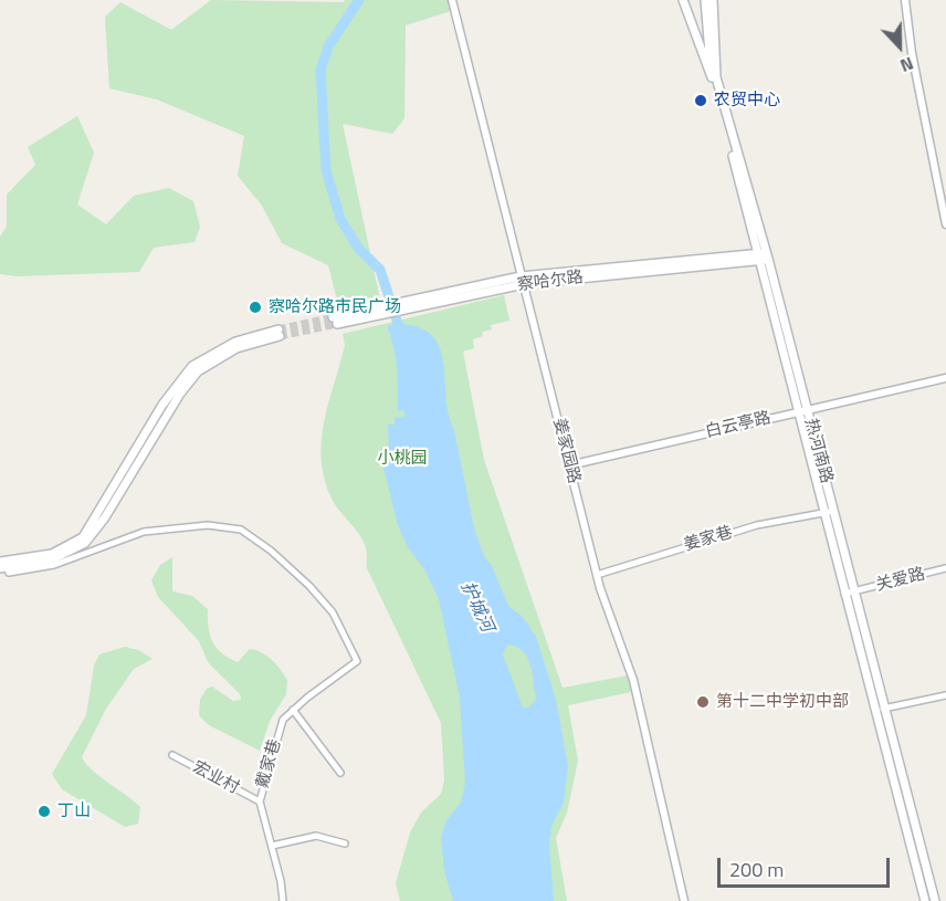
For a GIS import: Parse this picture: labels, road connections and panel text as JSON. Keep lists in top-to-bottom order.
{
  "streets": {
    "main road": ["察哈尔路", "热河南路"],
    "street": [
      "白云亭路",
      "姜家园路",
      "姜家巷",
      "关爱路",
      "戴家巷",
      "宏业村"
    ]
  },
  "crossings": [
    ["察哈尔路", "姜家园路"],
    ["察哈尔路", "热河南路"],
    ["白云亭路", "姜家园路"],
    ["白云亭路", "热河南路"],
    ["姜家园路", "姜家巷"],
    ["热河南路", "姜家巷"],
    ["热河南路", "关爱路"],
    ["戴家巷", "宏业村"]
  ],
  "water": ["护城河"],
  "parks": ["小桃园"],
  "places": [
    "农贸中心",
    "察哈尔路市民广场",
    "第十二中学初中部",
    "丁山"
  ],
  "scale_bar": "200 m",
  "north": "bottom"
}
